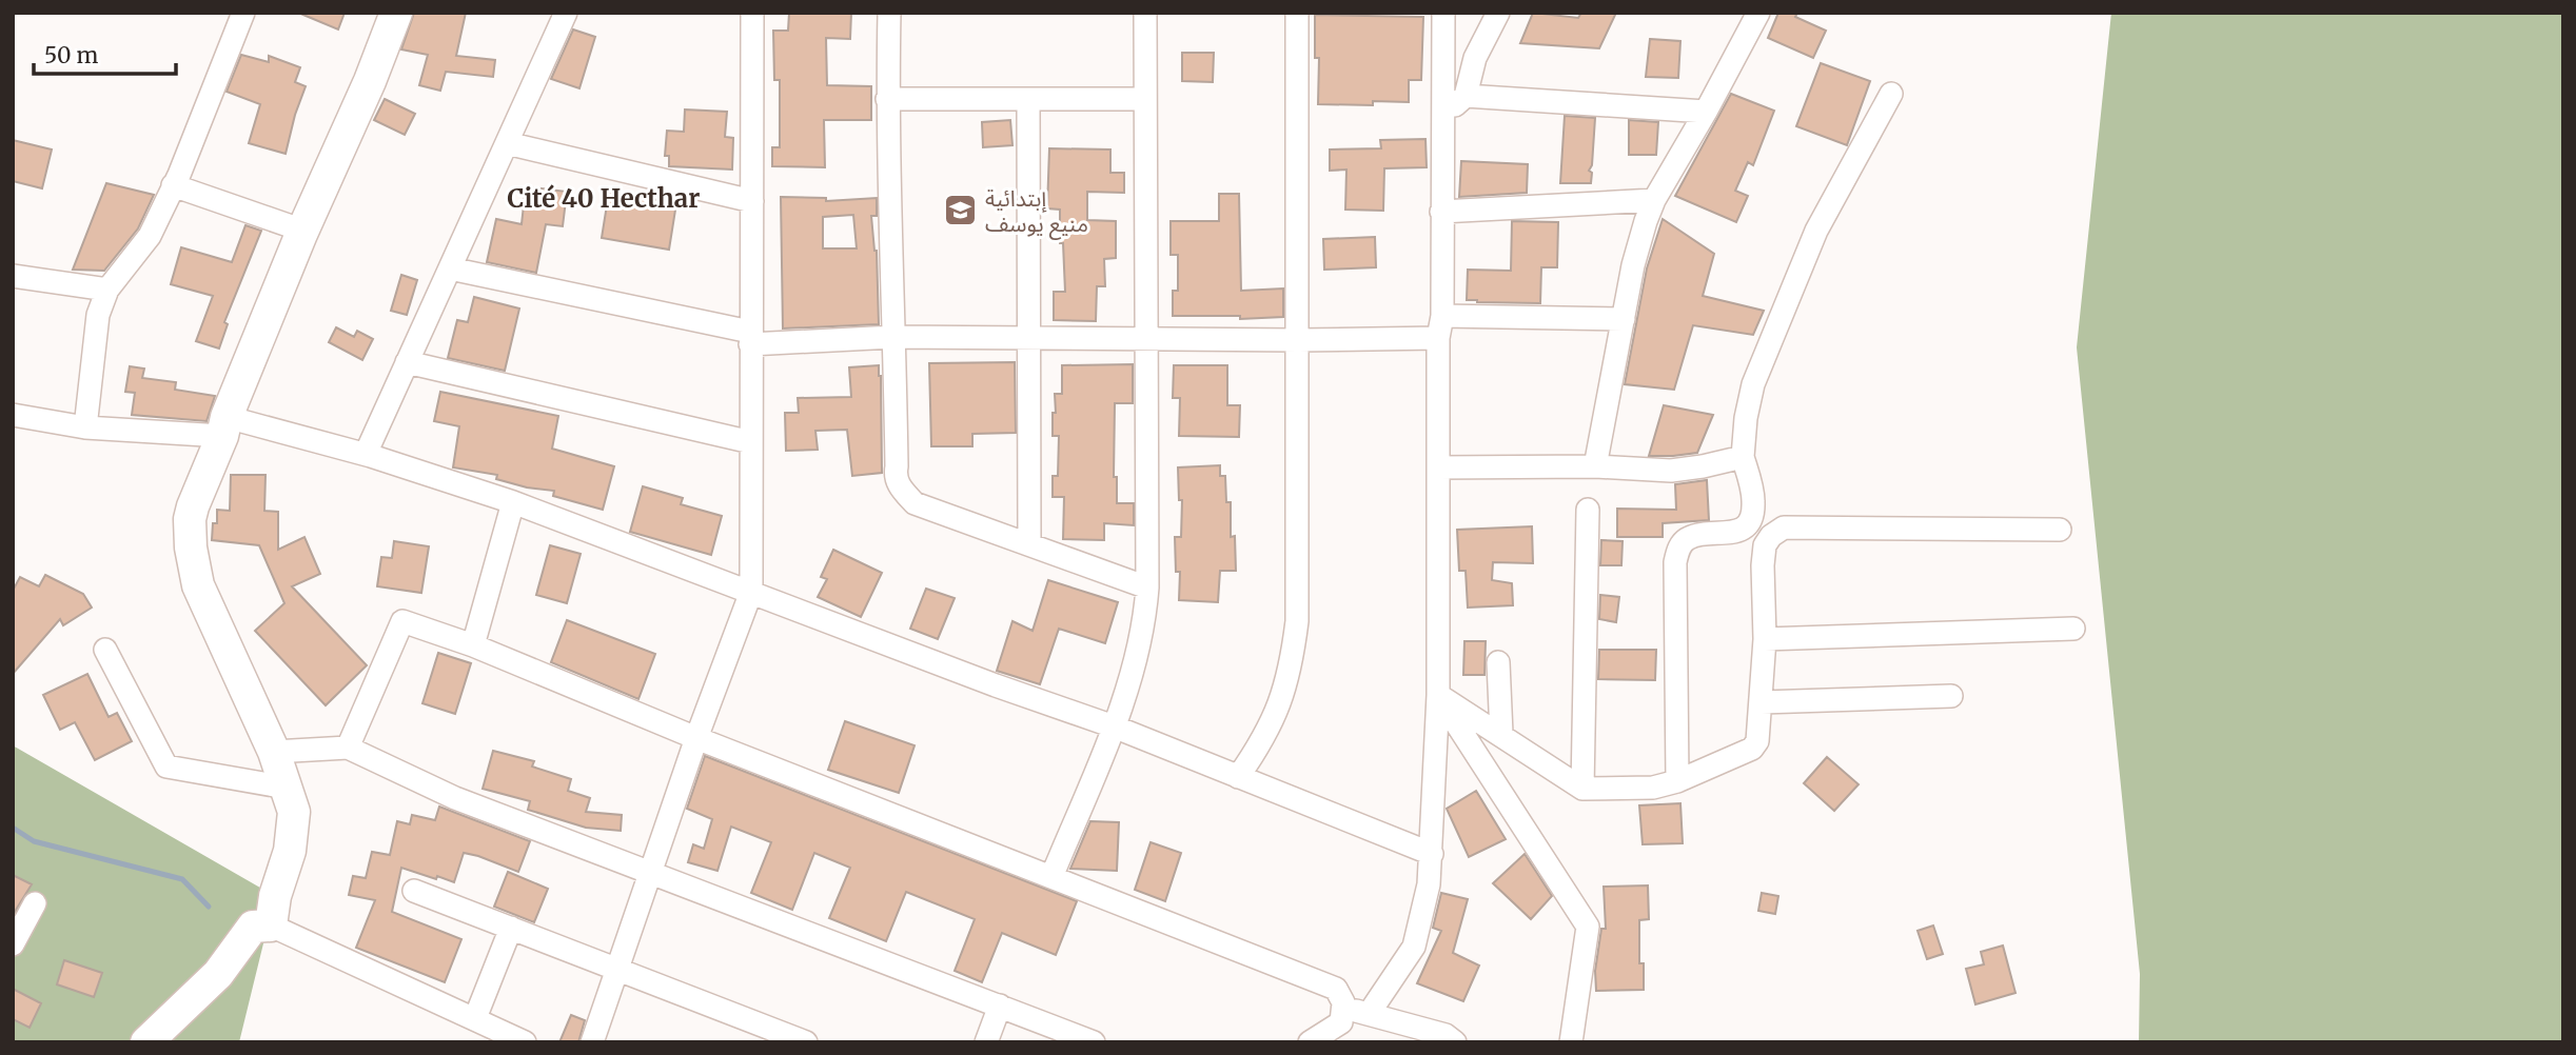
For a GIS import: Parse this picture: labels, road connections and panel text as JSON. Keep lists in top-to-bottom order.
{
  "districts": ["Cité 40 Hecthar"],
  "places": {
    "school or university": ["إبتدائية منيع يوسف"]
  },
  "scale_bar": "50 m"
}
